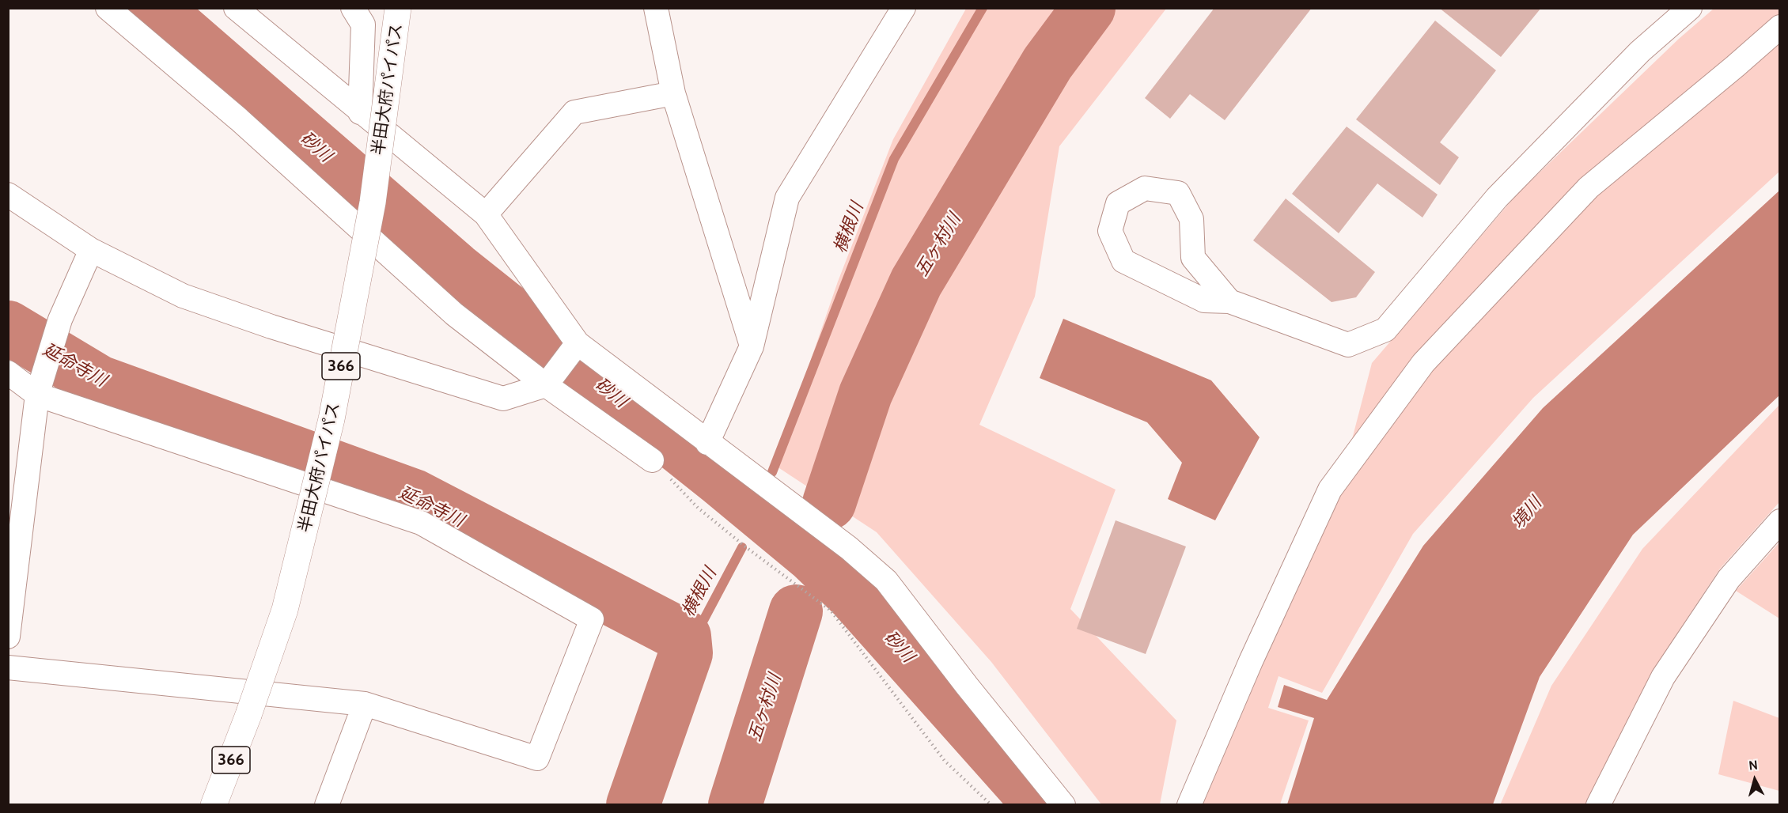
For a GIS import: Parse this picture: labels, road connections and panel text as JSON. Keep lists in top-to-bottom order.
{
  "streets": {
    "highway": ["半田大府パイパス", "366"]
  },
  "crossings": [
    ["半田大府パイパス", "366"]
  ],
  "water": [
    "砂川",
    "横根川",
    "五ヶ村川",
    "延命寺川",
    "境川"
  ],
  "north": "top"
}
